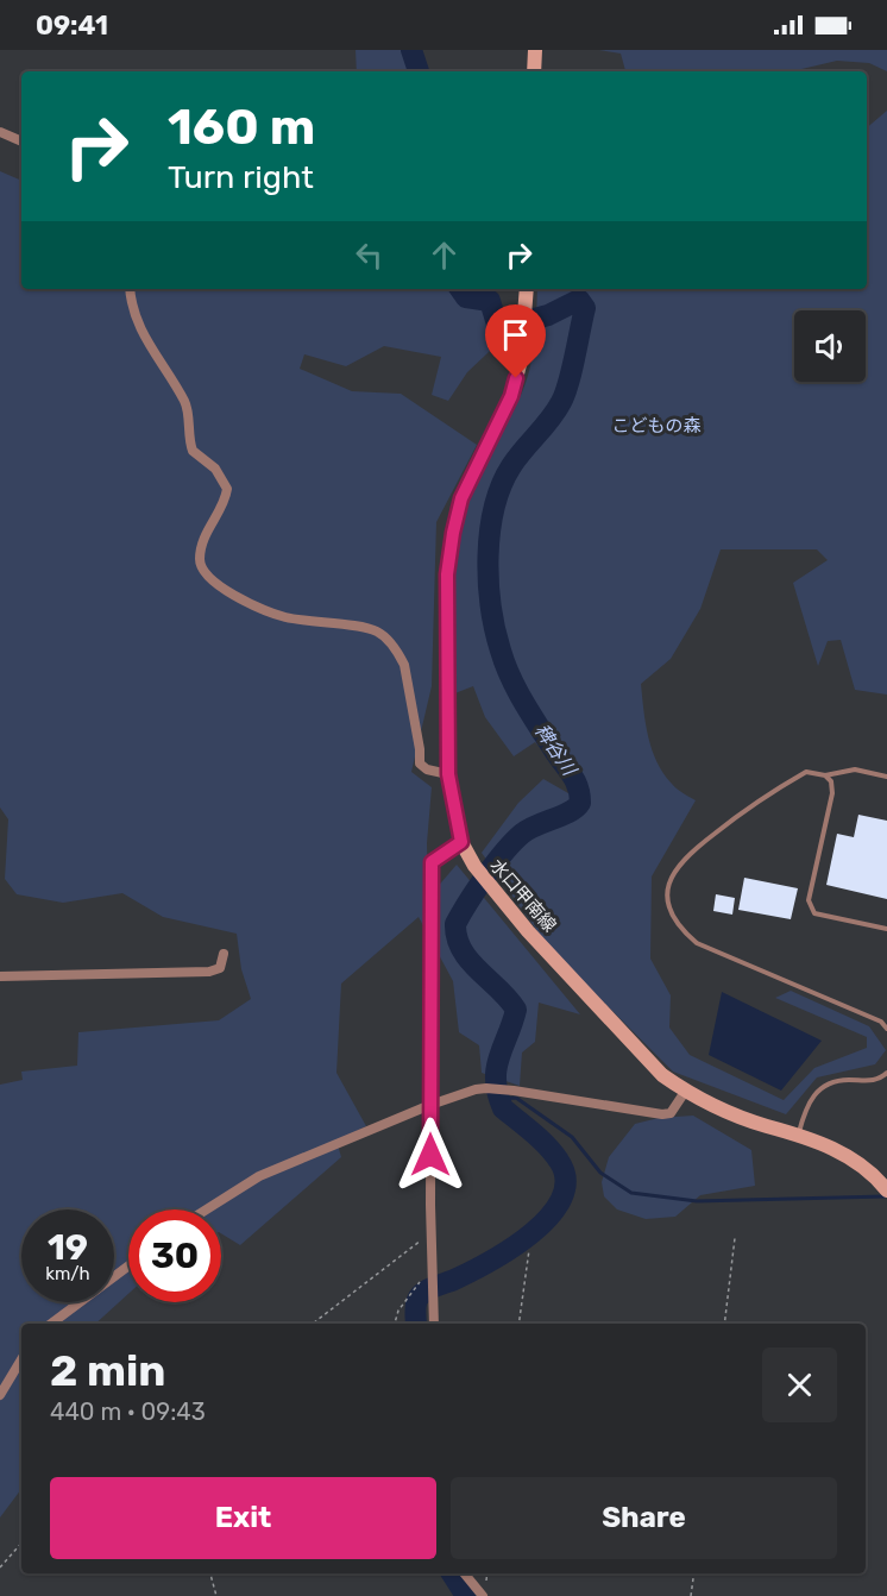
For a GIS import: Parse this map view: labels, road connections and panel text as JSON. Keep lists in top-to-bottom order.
{
  "streets": {
    "main road": ["水口甲南線"]
  },
  "water": ["稗谷川"],
  "parks": ["こどもの森"],
  "page": {
    "status": "09:41",
    "turn": ["160 m", "Turn right"],
    "speed": "19 km/h",
    "limit": "30",
    "heading": ["2 min", "440 m · 09:43"],
    "buttons": ["Exit", "Share"]
  }
}
